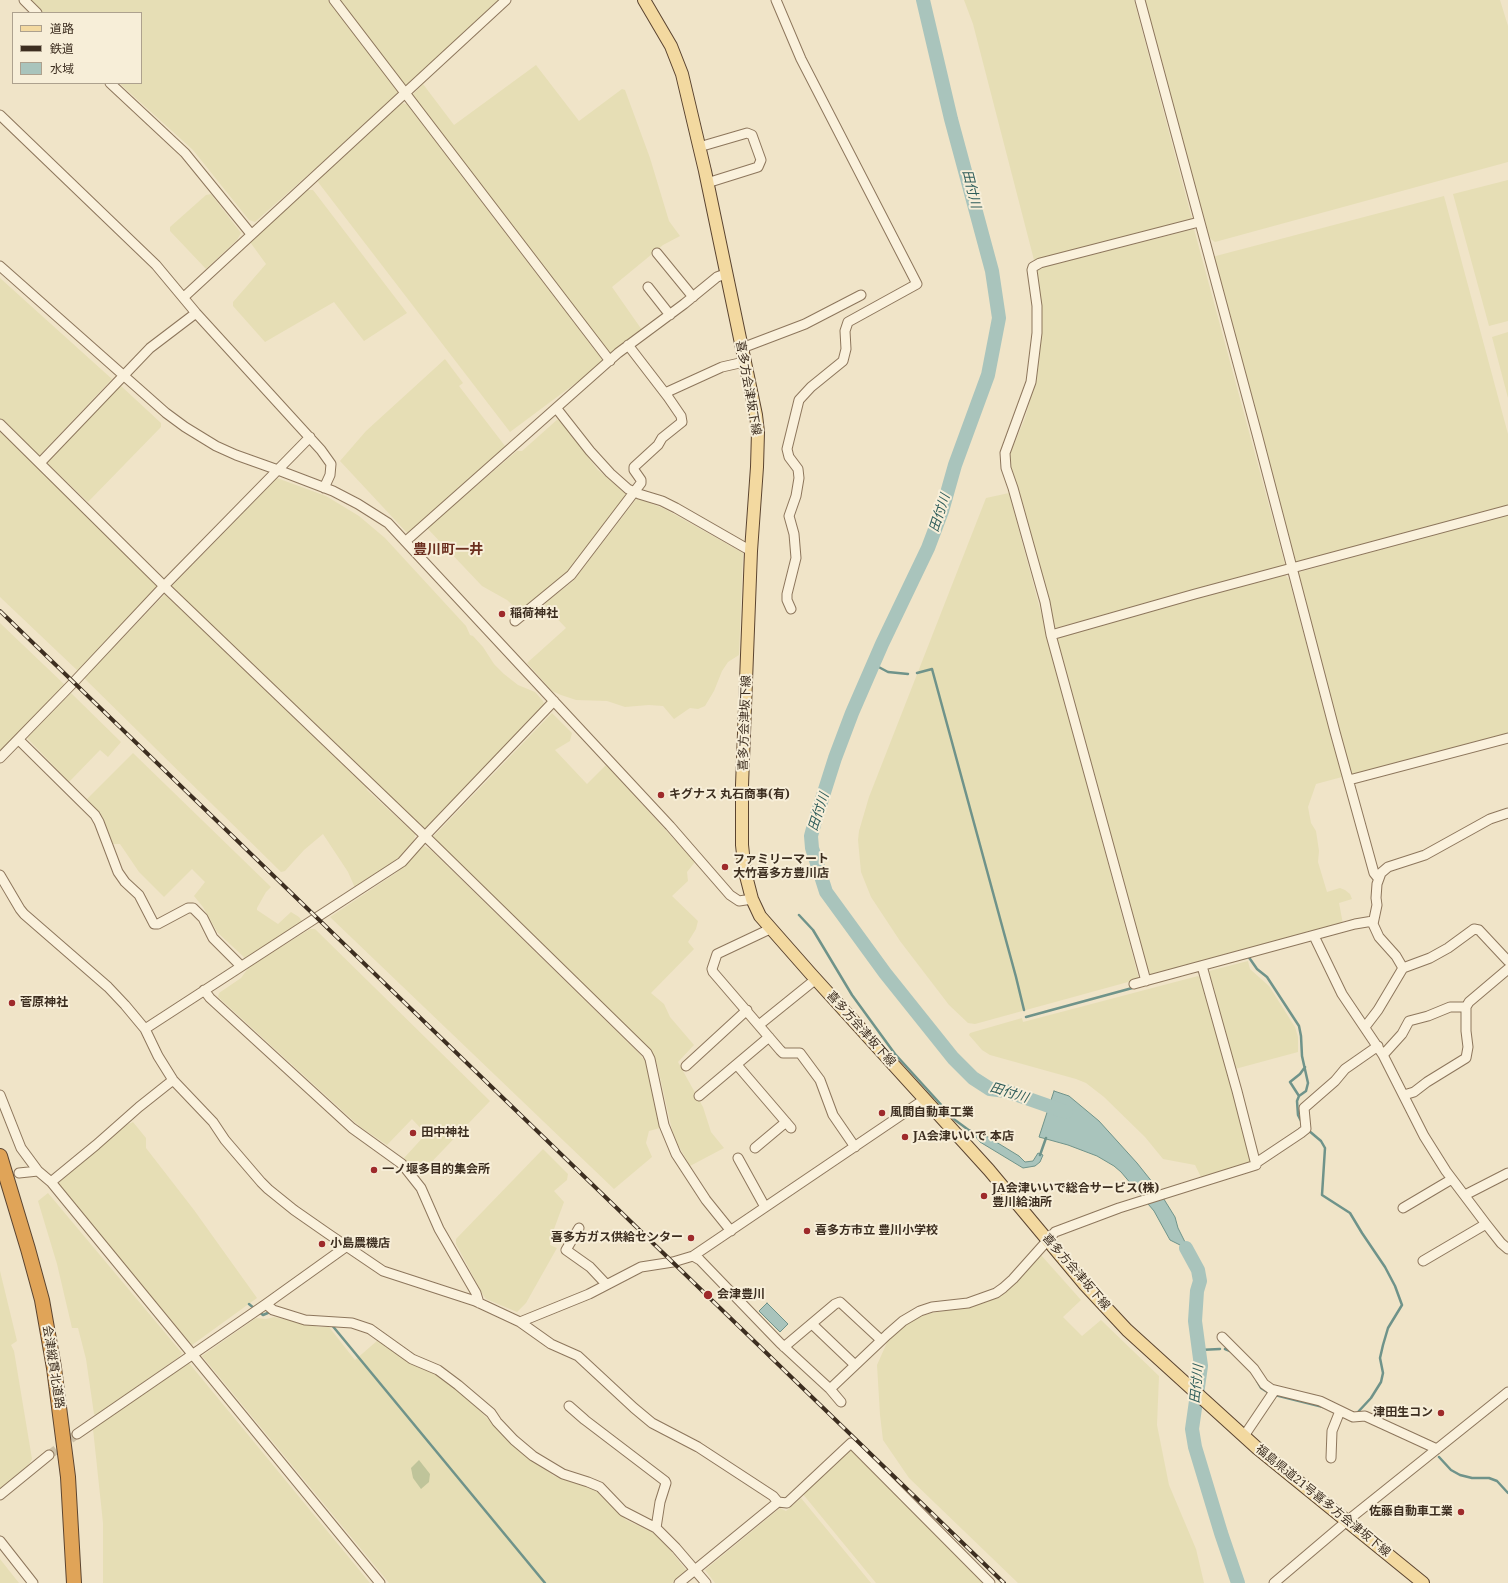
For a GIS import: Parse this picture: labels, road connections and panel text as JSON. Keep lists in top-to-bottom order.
{
  "streets": {
    "highway": ["会津縦貫北道路"],
    "main road": ["喜多方会津坂下線", "福島県道21号喜多方会津坂下線"]
  },
  "crossings": [
    ["喜多方会津坂下線", "福島県道21号喜多方会津坂下線"]
  ],
  "districts": ["豊川町一井"],
  "water": ["田付川"],
  "places": [
    "稲荷神社",
    "キグナス 丸石商事(有)",
    "ファミリーマート 大竹喜多方豊川店",
    "菅原神社",
    "風間自動車工業",
    "田中神社",
    "JA会津いいで 本店",
    "一ノ堰多目的集会所",
    "JA会津いいで総合サービス(株) 豊川給油所",
    "喜多方市立 豊川小学校",
    "喜多方ガス供給センター",
    "小島農機店",
    "会津豊川",
    "津田生コン",
    "佐藤自動車工業"
  ],
  "legend": ["道路", "鉄道", "水域"]
}
